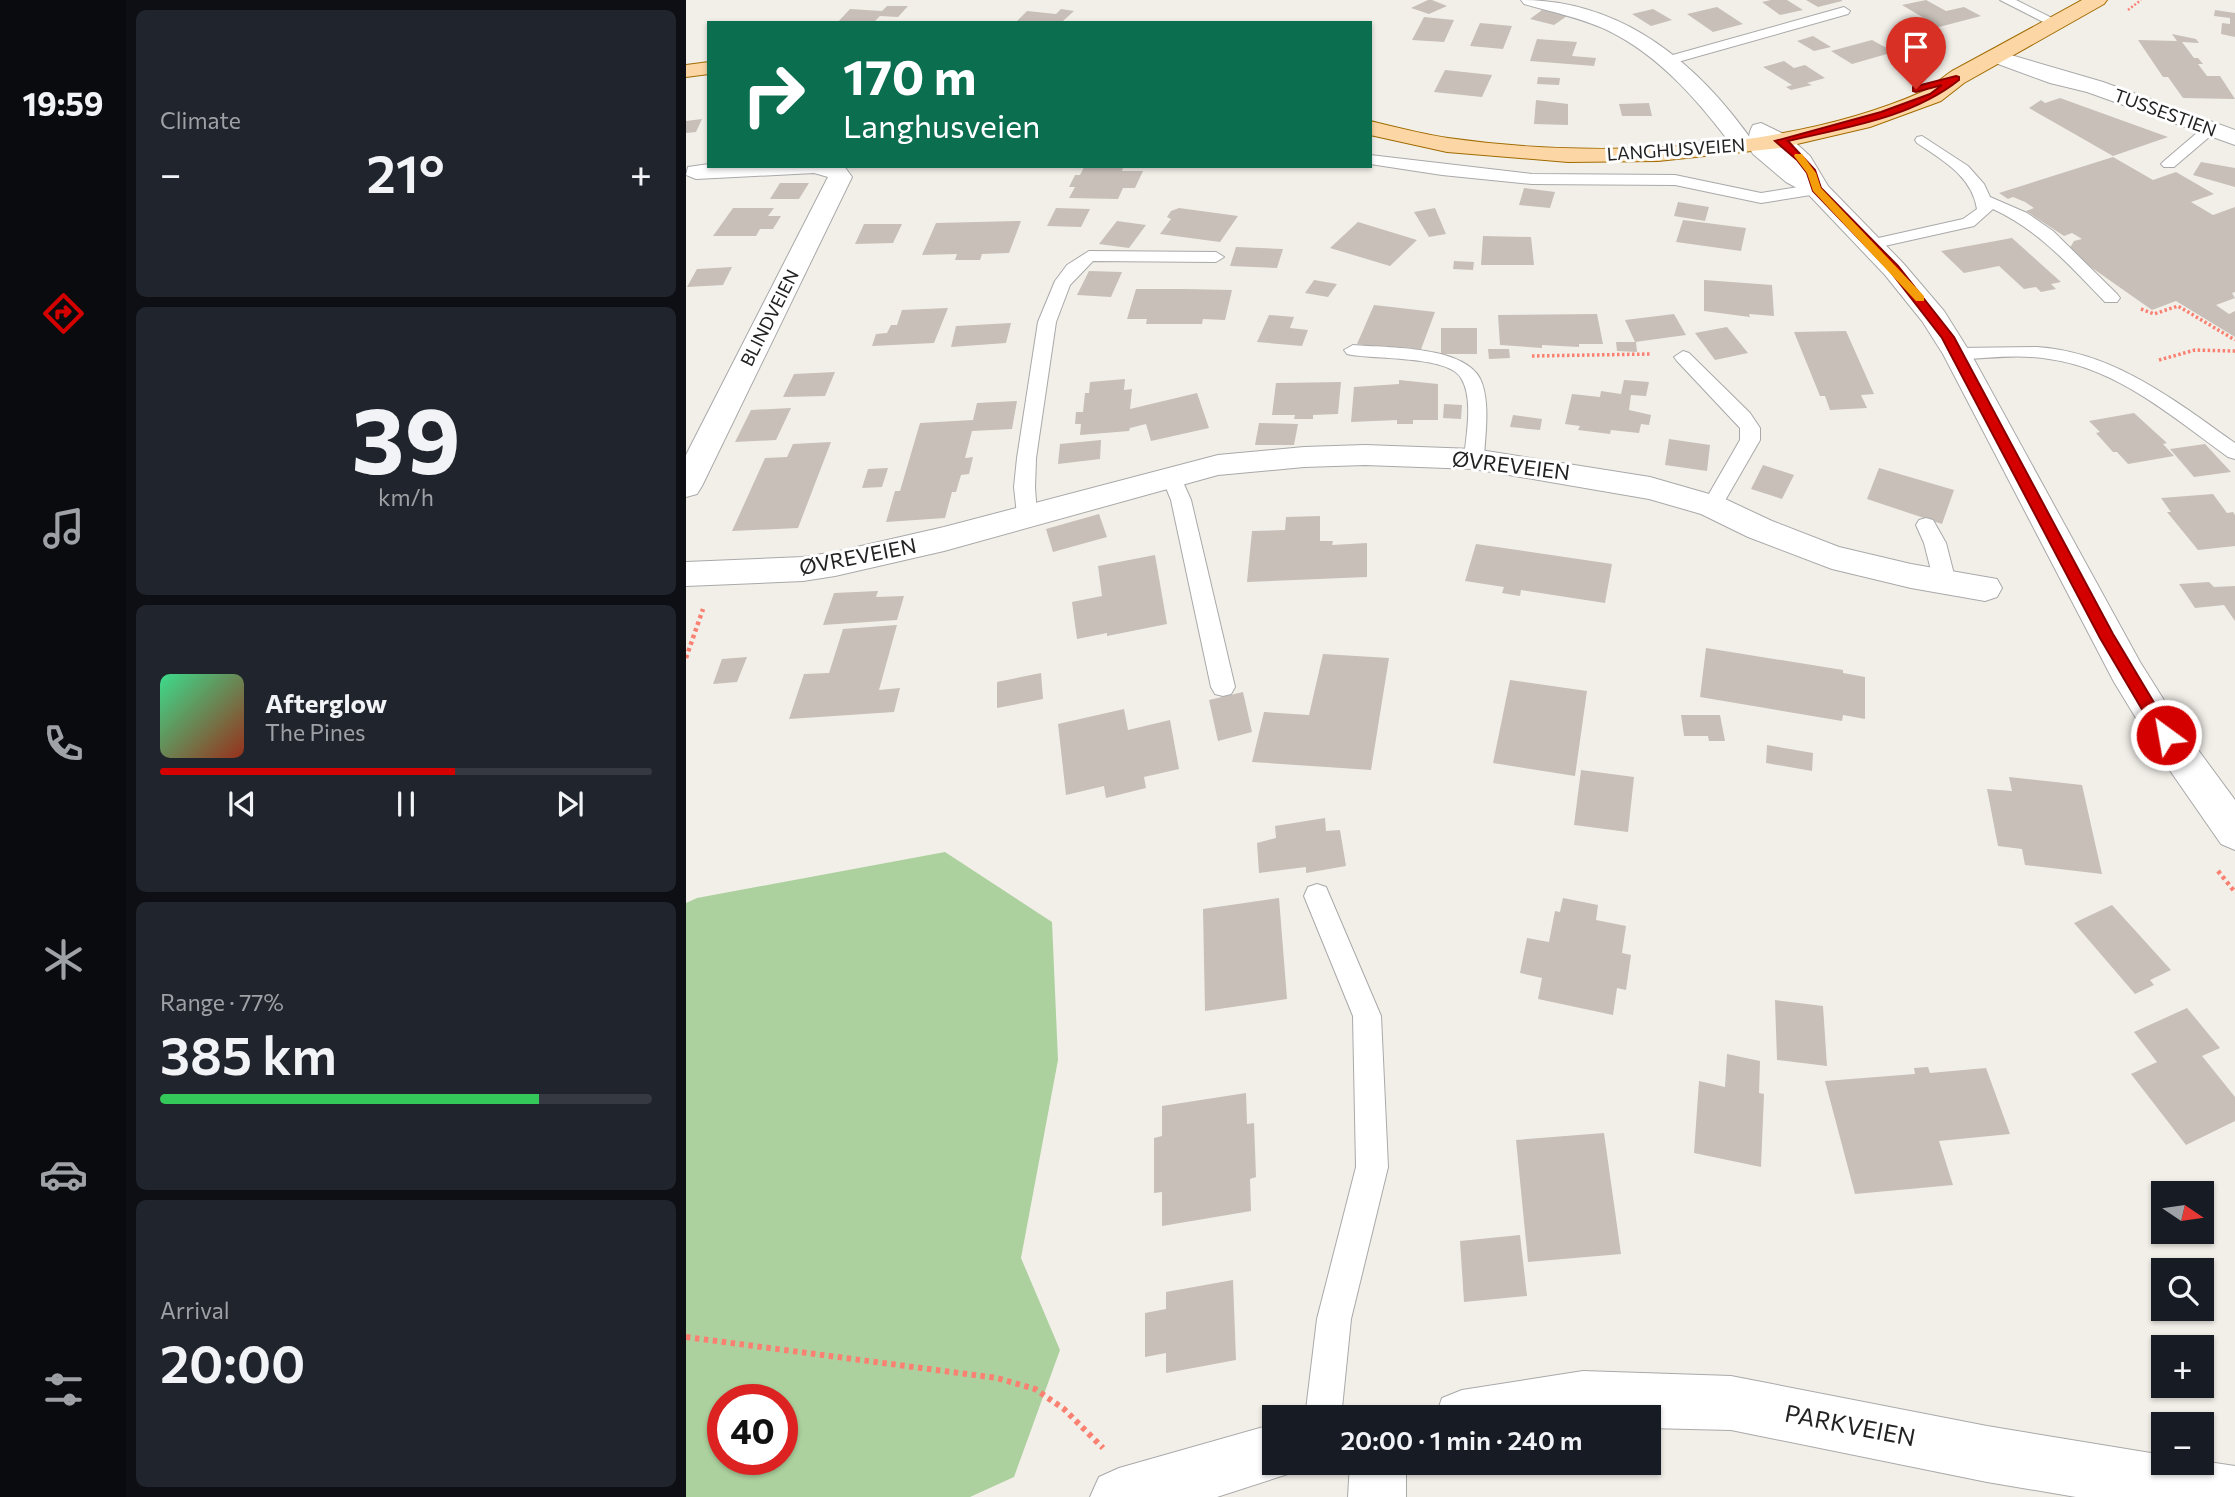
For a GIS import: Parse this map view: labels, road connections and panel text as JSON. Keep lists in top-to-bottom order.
{
  "streets": {
    "main road": ["LANGHUSVEIEN"],
    "street": [
      "TUSSESTIEN",
      "BLINDVEIEN",
      "ØVREVEIEN",
      "PARKVEIEN"
    ]
  },
  "crossings": [
    ["TUSSESTIEN", "LANGHUSVEIEN"]
  ],
  "north": "right",
  "page": {
    "tabs": "19:59",
    "tile": [
      "Climate",
      ["39", "km/h"],
      ["Range · 77%", "385 km"],
      ["Arrival", "20:00"]
    ],
    "turn": ["170 m", "Langhusveien"],
    "heat": ["−", "21°", "+"],
    "song": ["Afterglow", "The Pines"],
    "map_buttons": ["+", "−"],
    "limit": "40",
    "trip": "20:00 · 1 min · 240 m"
  }
}
